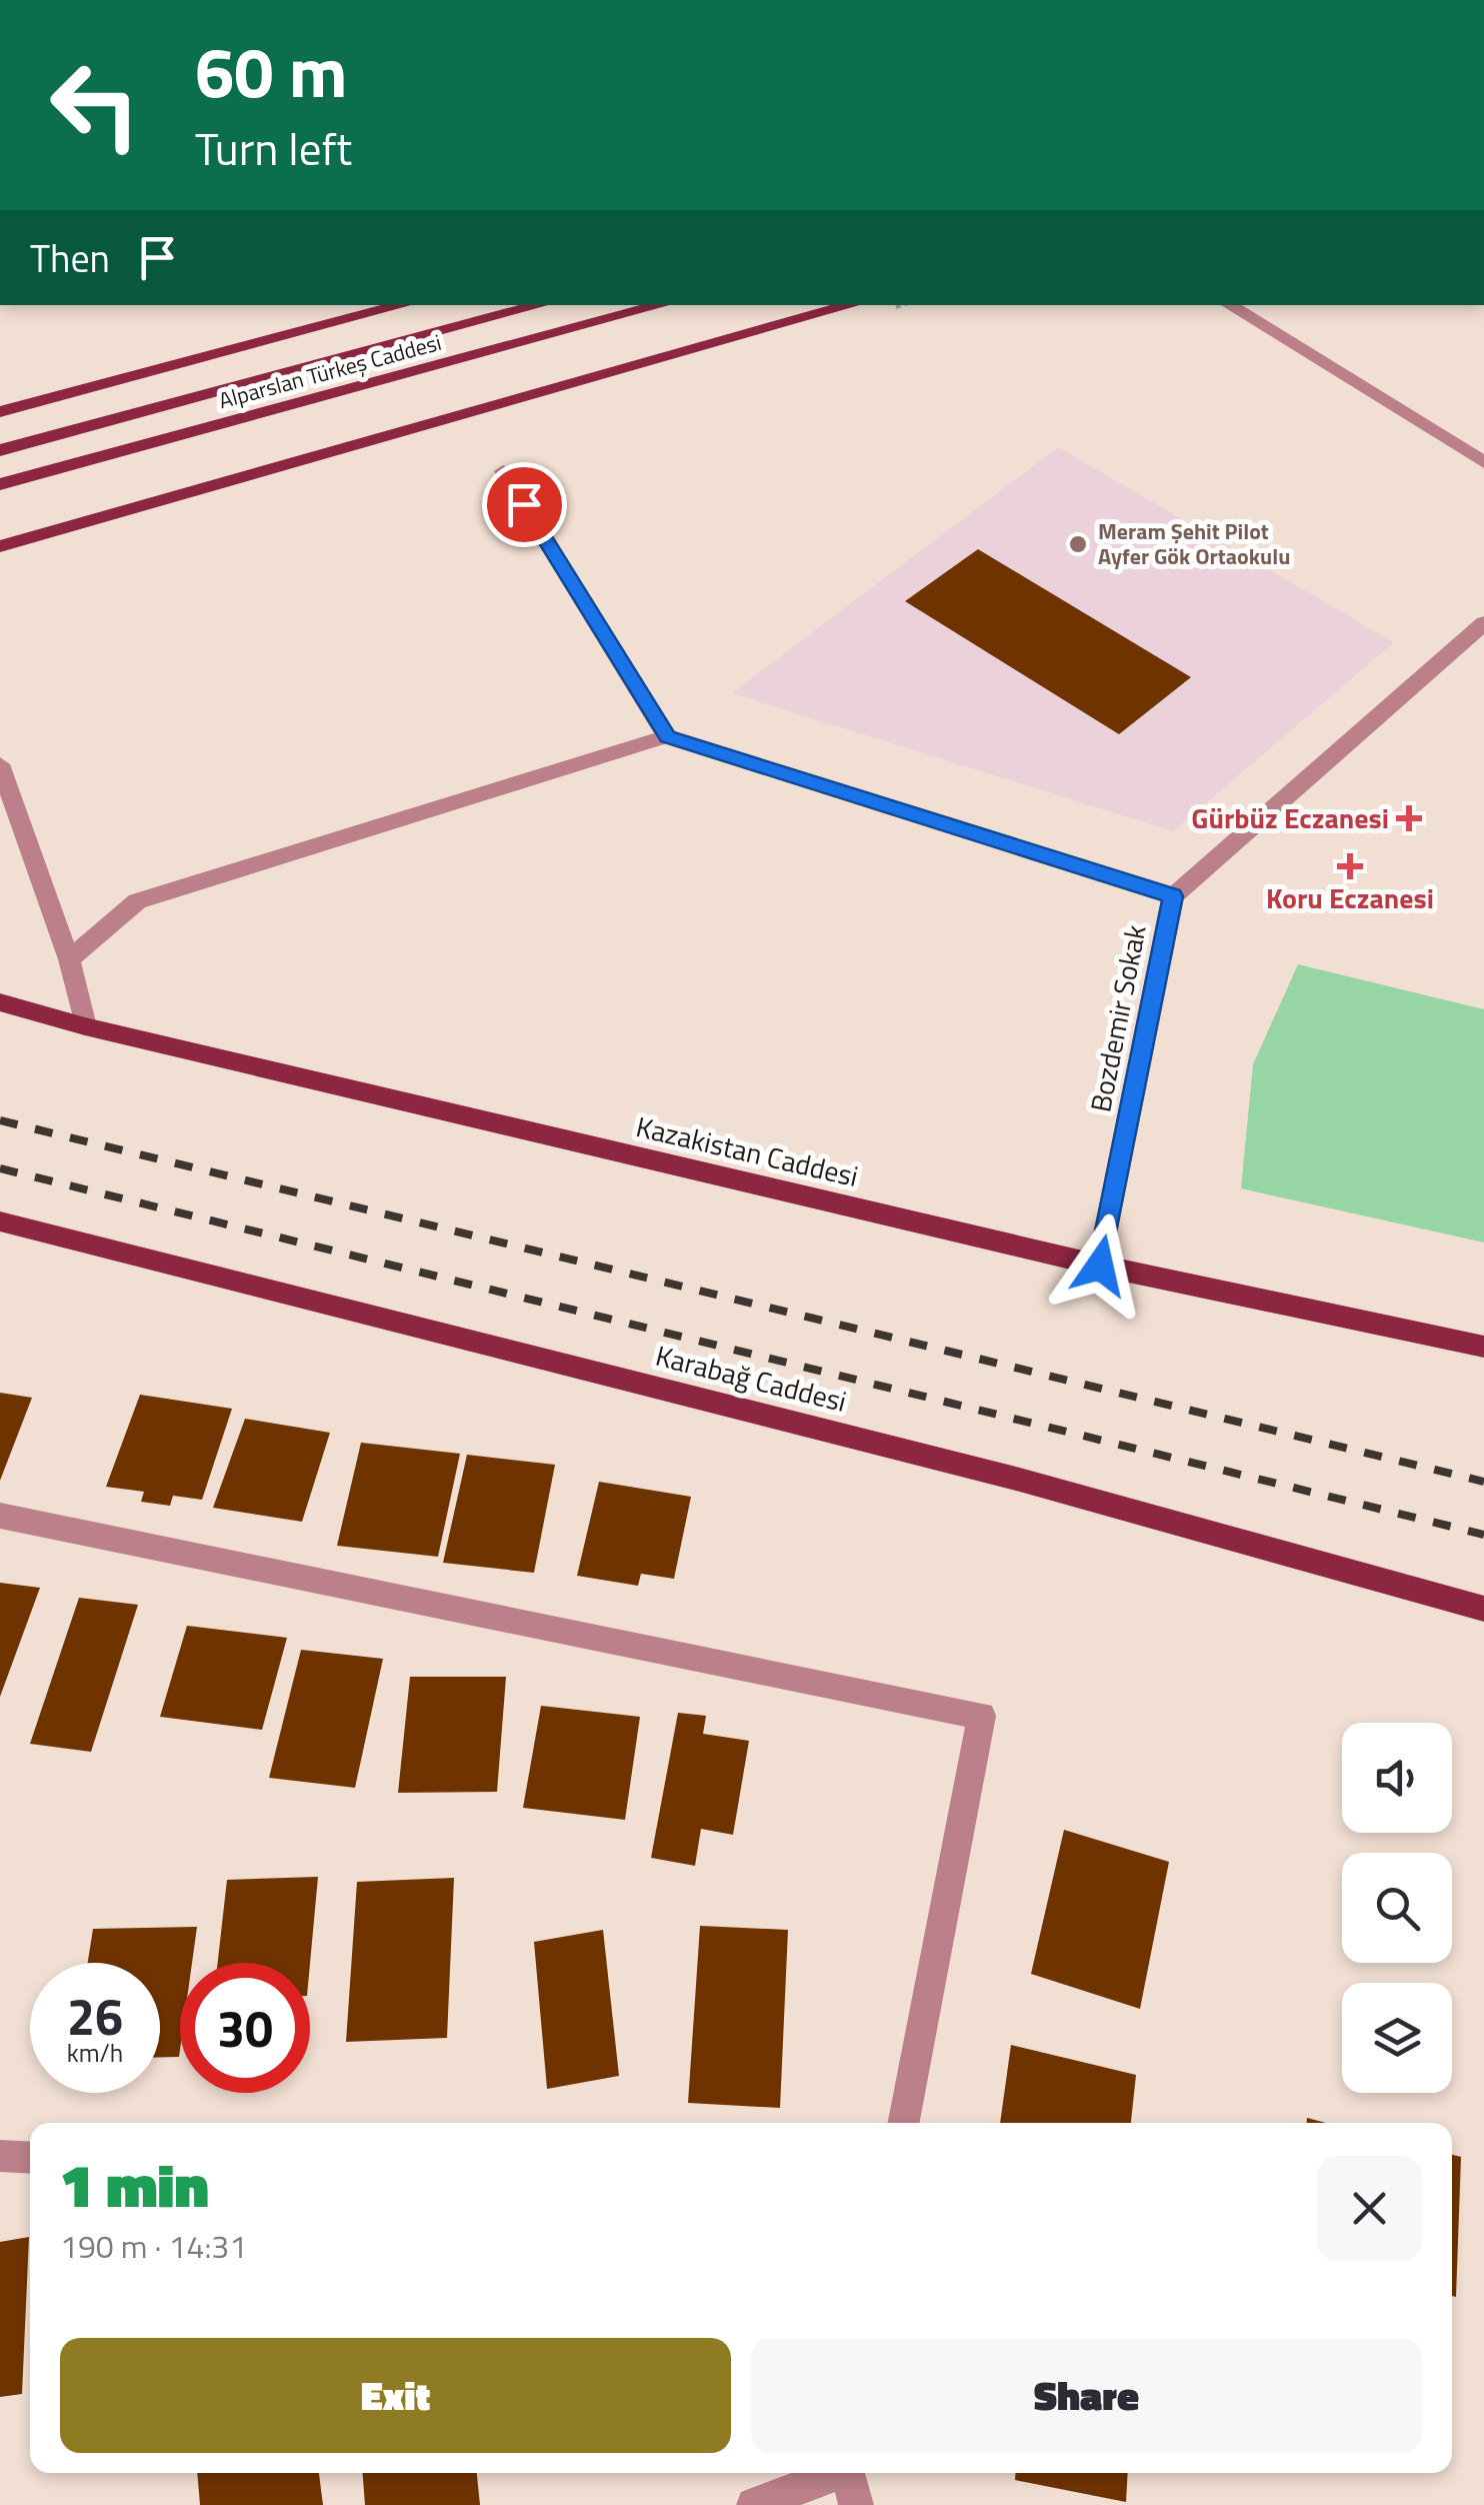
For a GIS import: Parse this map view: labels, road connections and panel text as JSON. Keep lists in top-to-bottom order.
{
  "streets": {
    "main road": ["Alparslan Türkeş Caddesi", "Kazakistan Caddesi", "Karabağ Caddesi"],
    "street": ["Bozdemir Sokak"]
  },
  "crossings": [
    ["Bozdemir Sokak", "Kazakistan Caddesi"]
  ],
  "places": {
    "other": ["Meram Şehit Pilot Ayfer Gök Ortaokulu"],
    "health": ["Gürbüz Eczanesi", "Koru Eczanesi"]
  },
  "page": {
    "turn": ["60 m", "Turn left"],
    "then": "Then",
    "speed": "26 km/h",
    "limit": "30",
    "heading": ["1 min", "190 m · 14:31"],
    "buttons": ["Exit", "Share"]
  }
}
